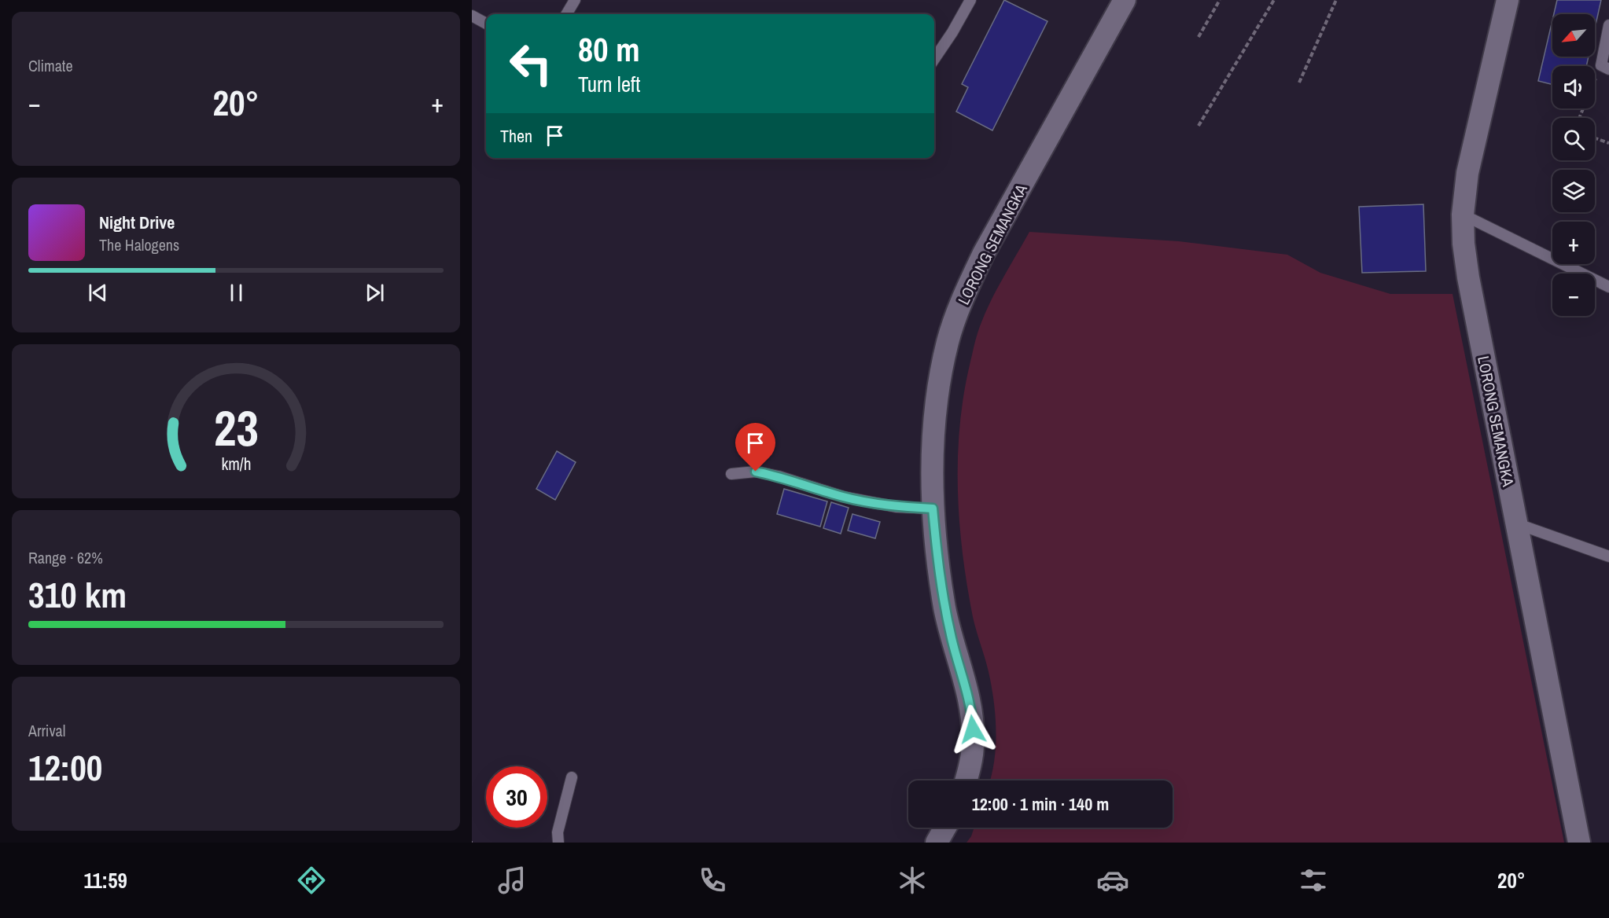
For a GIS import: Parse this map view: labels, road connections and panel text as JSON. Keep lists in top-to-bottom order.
{
  "streets": {
    "street": ["LORONG SEMANGKA"]
  },
  "north": "bottom left",
  "page": {
    "tile": [
      "Climate",
      ["Range · 62%", "310 km"],
      ["Arrival", "12:00"]
    ],
    "map_buttons": ["+", "−"],
    "turn": ["80 m", "Turn left"],
    "heat": ["−", "20°", "+"],
    "then": "Then",
    "song": ["Night Drive", "The Halogens"],
    "limit": "30",
    "trip": "12:00 · 1 min · 140 m",
    "tabs": ["11:59", "20°"],
    "gauge": ["23", "km/h"]
  }
}
